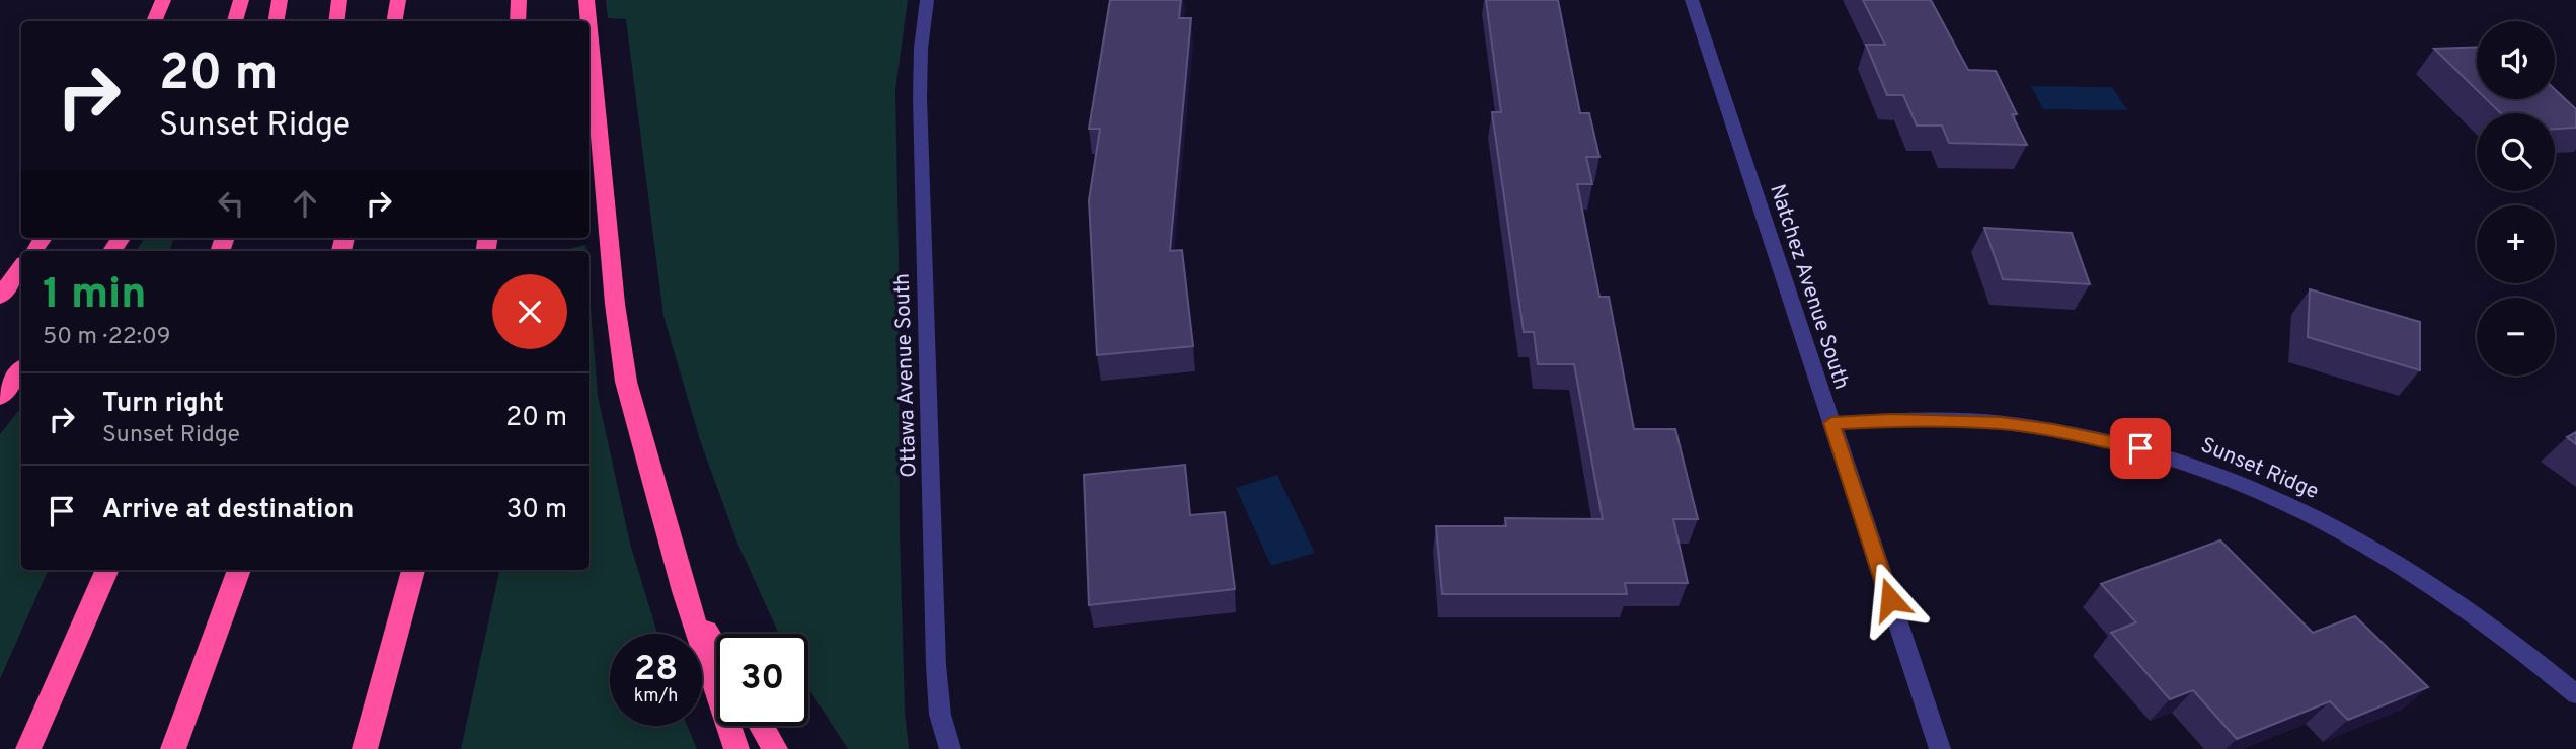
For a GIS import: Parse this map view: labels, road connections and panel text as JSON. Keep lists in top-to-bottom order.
{
  "streets": {
    "street": ["Natchez Avenue South", "Ottawa Avenue South", "Sunset Ridge"]
  },
  "crossings": [
    ["Natchez Avenue South", "Sunset Ridge"]
  ],
  "page": {
    "map_buttons": ["+", "−"],
    "turn": ["20 m", "Sunset Ridge"],
    "heading": ["1 min", "50 m · 22:09"],
    "list": [
      {
        "name": "Turn right",
        "note": "Sunset Ridge",
        "value": "20 m"
      },
      {
        "name": "Arrive at destination",
        "value": "30 m"
      }
    ],
    "speed": "28 km/h",
    "limit": "30"
  }
}
